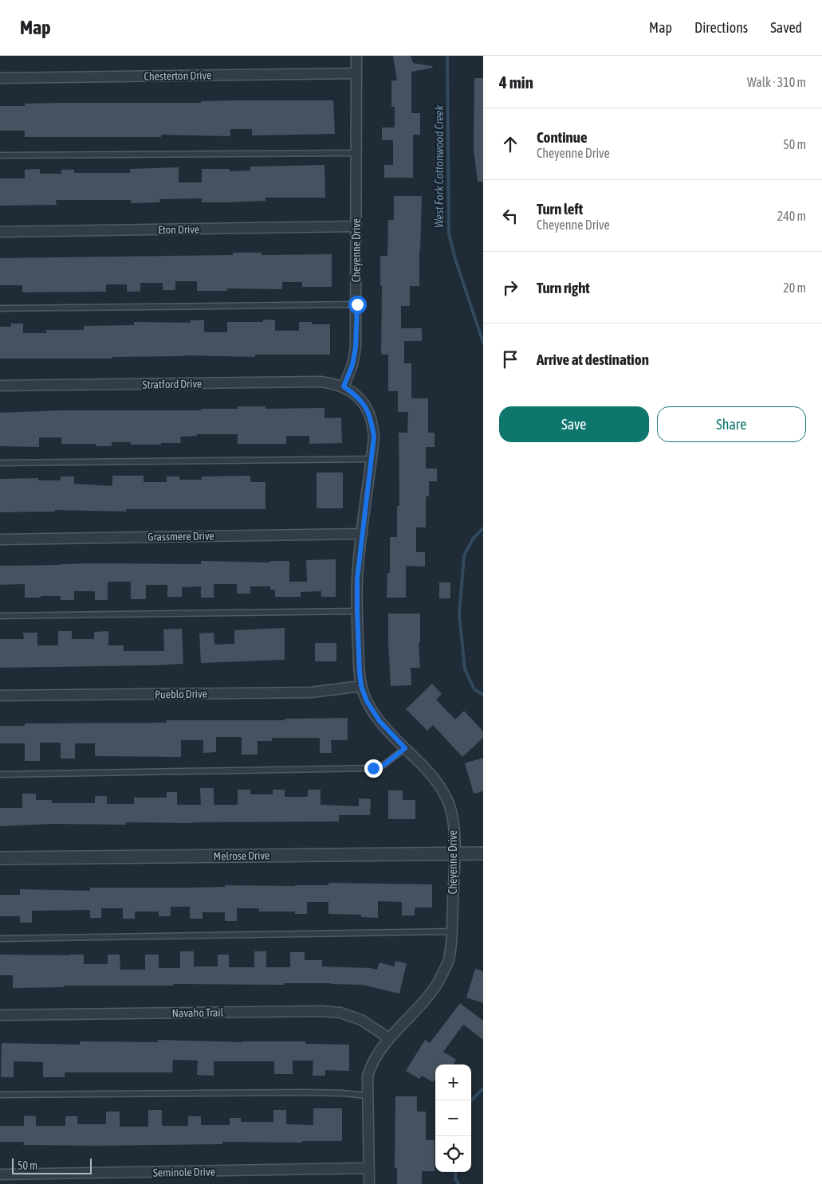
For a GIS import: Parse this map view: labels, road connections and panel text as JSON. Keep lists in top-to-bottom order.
{
  "streets": {
    "street": [
      "Chesterton Drive",
      "Eton Drive",
      "Cheyenne Drive",
      "Stratford Drive",
      "Grassmere Drive",
      "Pueblo Drive",
      "Melrose Drive",
      "Navaho Trail",
      "Seminole Drive"
    ]
  },
  "crossings": [
    ["Chesterton Drive", "Cheyenne Drive"],
    ["Eton Drive", "Cheyenne Drive"],
    ["Cheyenne Drive", "Stratford Drive"],
    ["Cheyenne Drive", "Grassmere Drive"],
    ["Cheyenne Drive", "Pueblo Drive"],
    ["Cheyenne Drive", "Melrose Drive"],
    ["Cheyenne Drive", "Navaho Trail"],
    ["Cheyenne Drive", "Seminole Drive"]
  ],
  "water": ["West Fork Cottonwood Creek"],
  "scale_bar": "50 m",
  "page": {
    "header": "Map",
    "nav": ["Map", "Directions", "Saved"],
    "heading": ["4 min", "Walk · 310 m"],
    "list": [
      ["Continue", "Cheyenne Drive", "50 m"],
      ["Turn left", "Cheyenne Drive", "240 m"],
      ["Turn right", "20 m"],
      "Arrive at destination"
    ],
    "buttons": ["Save", "Share"],
    "map_buttons": ["+", "−"],
    "scale": "50 m"
  }
}
